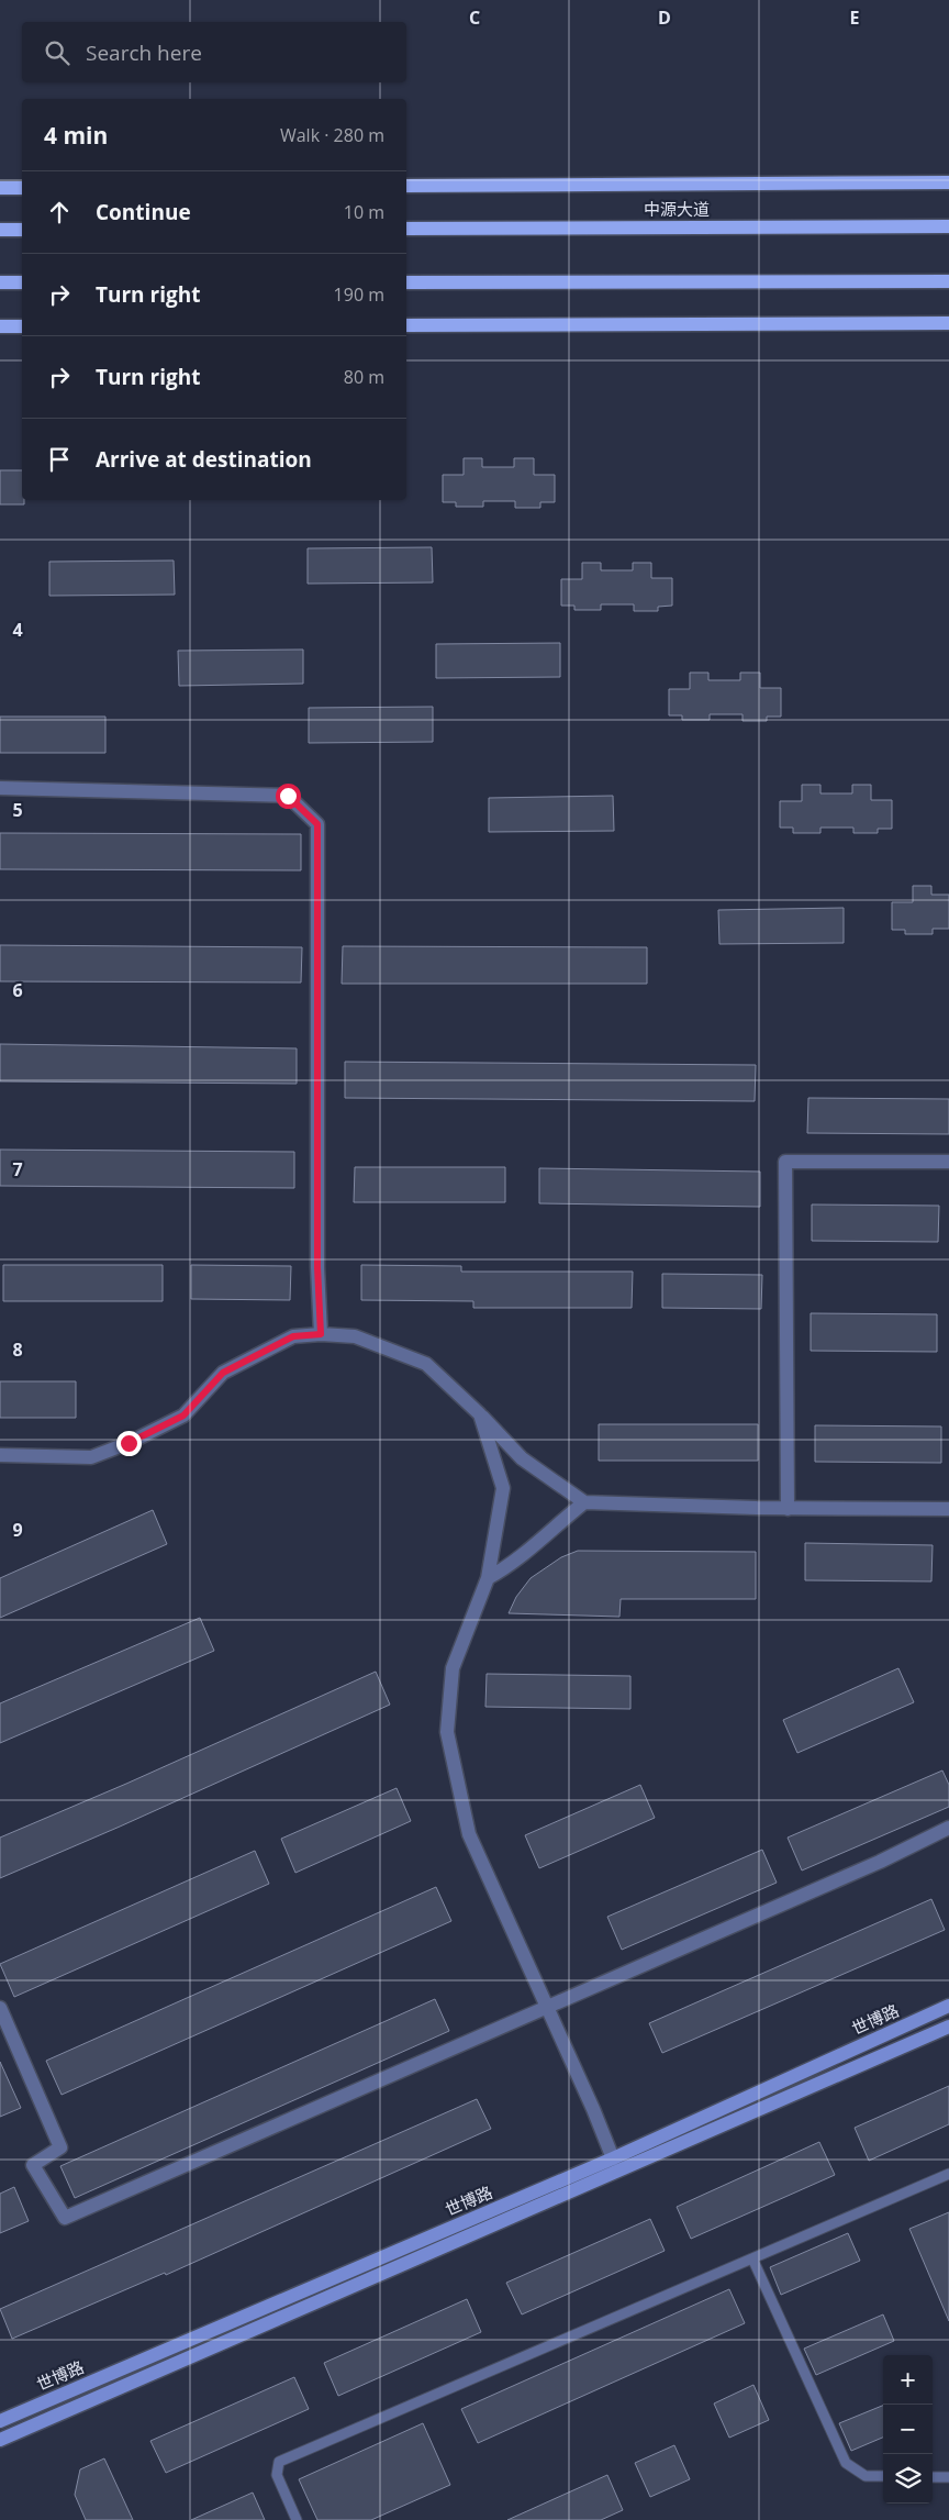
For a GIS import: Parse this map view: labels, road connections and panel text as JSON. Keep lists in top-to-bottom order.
{
  "streets": {
    "main road": ["中源大道", "世博路"]
  },
  "page": {
    "search": "Search here",
    "heading": ["4 min", "Walk · 280 m"],
    "list": [
      ["Continue", "10 m"],
      ["Turn right", "190 m"],
      ["Turn right", "80 m"],
      "Arrive at destination"
    ],
    "map_buttons": ["+", "−"]
  },
  "grid": {
    "columns": ["C", "D", "E"],
    "rows": [
      "4",
      "5",
      "6",
      "7",
      "8",
      "9"
    ]
  }
}
